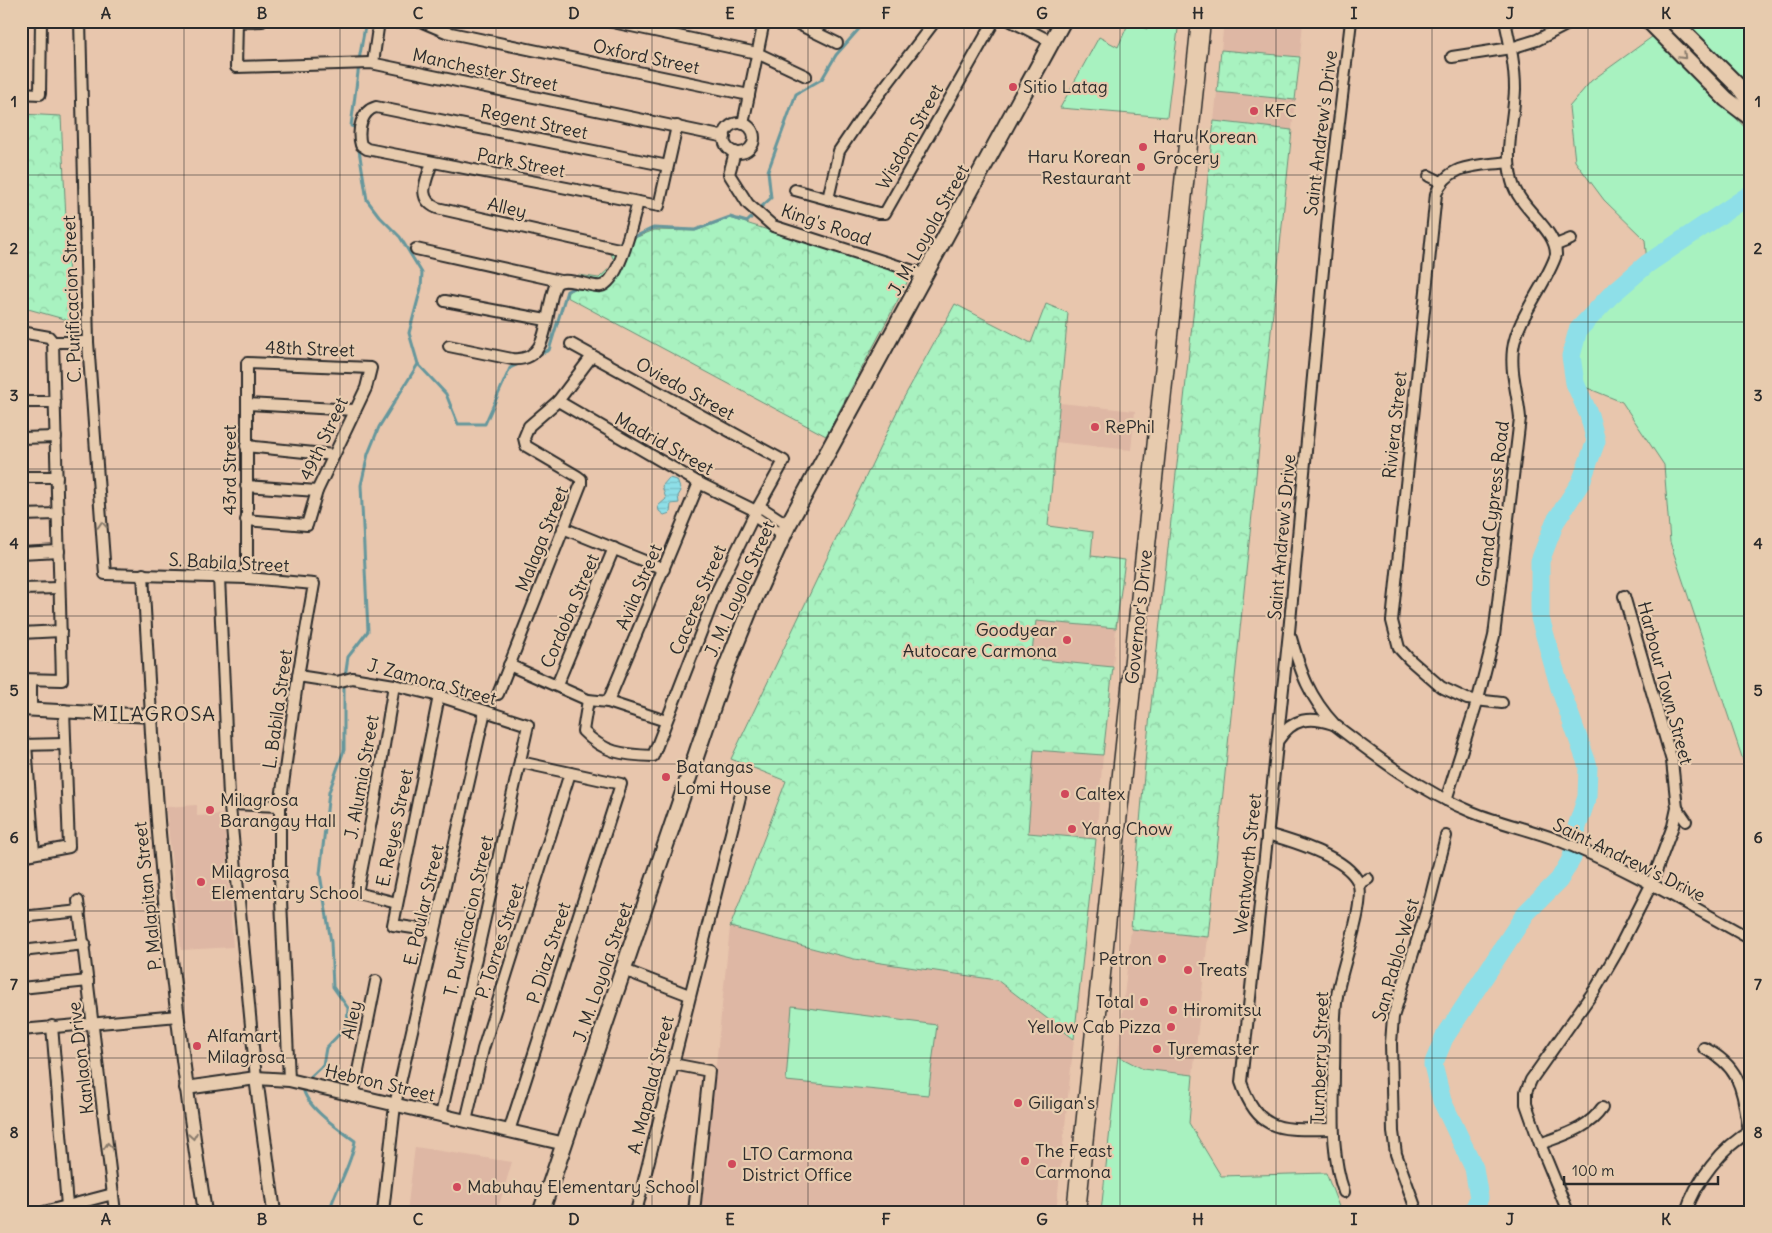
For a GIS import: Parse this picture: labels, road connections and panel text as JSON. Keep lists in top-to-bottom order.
{
  "streets": {
    "highway": ["Governor's Drive"],
    "main road": ["J. M. Loyola Street"],
    "street": [
      "Oxford Street",
      "Manchester Street",
      "Regent Street",
      "Saint Andrew's Drive",
      "Wisdom Street",
      "Park Street",
      "Alley",
      "King's Road",
      "C. Purificacion Street",
      "48th Street",
      "Oviedo Street",
      "Riviera Street",
      "49th Street",
      "Madrid Street",
      "43rd Street",
      "Grand Cypress Road",
      "Malaga Street",
      "S. Babila Street",
      "Avila Street",
      "Caceres Street",
      "Cordoba Street",
      "J. Zamora Street",
      "Harbour Town Street",
      "L. Babila Street",
      "J. Alumia Street",
      "E. Reyes Street",
      "Wentworth Street",
      "P. Malapitan Street",
      "E. Paular Street",
      "T. Purificacion Street",
      "P. Torres Street",
      "P. Diaz Street",
      "San Pablo-West",
      "Kanlaon Drive",
      "Turnberry Street",
      "Hebron Street",
      "A. Mapalad Street"
    ]
  },
  "crossings": [
    ["Manchester Street", "Park Street"],
    ["Manchester Street", "King's Road"],
    ["Regent Street", "Park Street"],
    ["Saint Andrew's Drive", "Grand Cypress Road"],
    ["Saint Andrew's Drive", "Harbour Town Street"],
    ["Saint Andrew's Drive", "Wentworth Street"],
    ["Park Street", "Alley"],
    ["Alley", "Hebron Street"],
    ["King's Road", "J. M. Loyola Street"],
    ["J. M. Loyola Street", "Madrid Street"],
    ["J. M. Loyola Street", "Hebron Street"],
    ["C. Purificacion Street", "S. Babila Street"],
    ["48th Street", "49th Street"],
    ["48th Street", "43rd Street"],
    ["Oviedo Street", "Malaga Street"],
    ["Oviedo Street", "Caceres Street"],
    ["Riviera Street", "Grand Cypress Road"],
    ["49th Street", "43rd Street"],
    ["Madrid Street", "Malaga Street"],
    ["Madrid Street", "Avila Street"],
    ["Madrid Street", "Caceres Street"],
    ["43rd Street", "S. Babila Street"],
    ["S. Babila Street", "L. Babila Street"],
    ["S. Babila Street", "P. Malapitan Street"],
    ["J. Zamora Street", "L. Babila Street"],
    ["J. Zamora Street", "J. Alumia Street"],
    ["J. Zamora Street", "E. Reyes Street"],
    ["J. Zamora Street", "E. Paular Street"],
    ["J. Zamora Street", "T. Purificacion Street"],
    ["L. Babila Street", "Hebron Street"],
    ["J. Alumia Street", "E. Reyes Street"],
    ["E. Reyes Street", "E. Paular Street"],
    ["Wentworth Street", "Turnberry Street"],
    ["P. Malapitan Street", "Hebron Street"],
    ["E. Paular Street", "Hebron Street"],
    ["T. Purificacion Street", "Hebron Street"],
    ["P. Torres Street", "P. Diaz Street"],
    ["P. Torres Street", "Hebron Street"],
    ["P. Diaz Street", "Hebron Street"]
  ],
  "districts": ["MILAGROSA"],
  "places": [
    "Sitio Latag",
    "KFC",
    "Haru Korean Grocery",
    "Haru Korean Restaurant",
    "RePhil",
    "Goodyear Autocare Carmona",
    "Batangas Lomi House",
    "Caltex",
    "Milagrosa Barangay Hall",
    "Yang Chow",
    "Milagrosa Elementary School",
    "Petron",
    "Treats",
    "Total",
    "Hiromitsu",
    "Yellow Cab Pizza",
    "Alfamart Milagrosa",
    "Tyremaster",
    "Giligan's",
    "The Feast Carmona",
    "LTO Carmona District Office",
    "Mabuhay Elementary School"
  ],
  "scale_bar": "100 m",
  "grid": {
    "columns": [
      "A",
      "B",
      "C",
      "D",
      "E",
      "F",
      "G",
      "H",
      "I",
      "J",
      "K"
    ],
    "rows": [
      "1",
      "2",
      "3",
      "4",
      "5",
      "6",
      "7",
      "8"
    ]
  }
}
